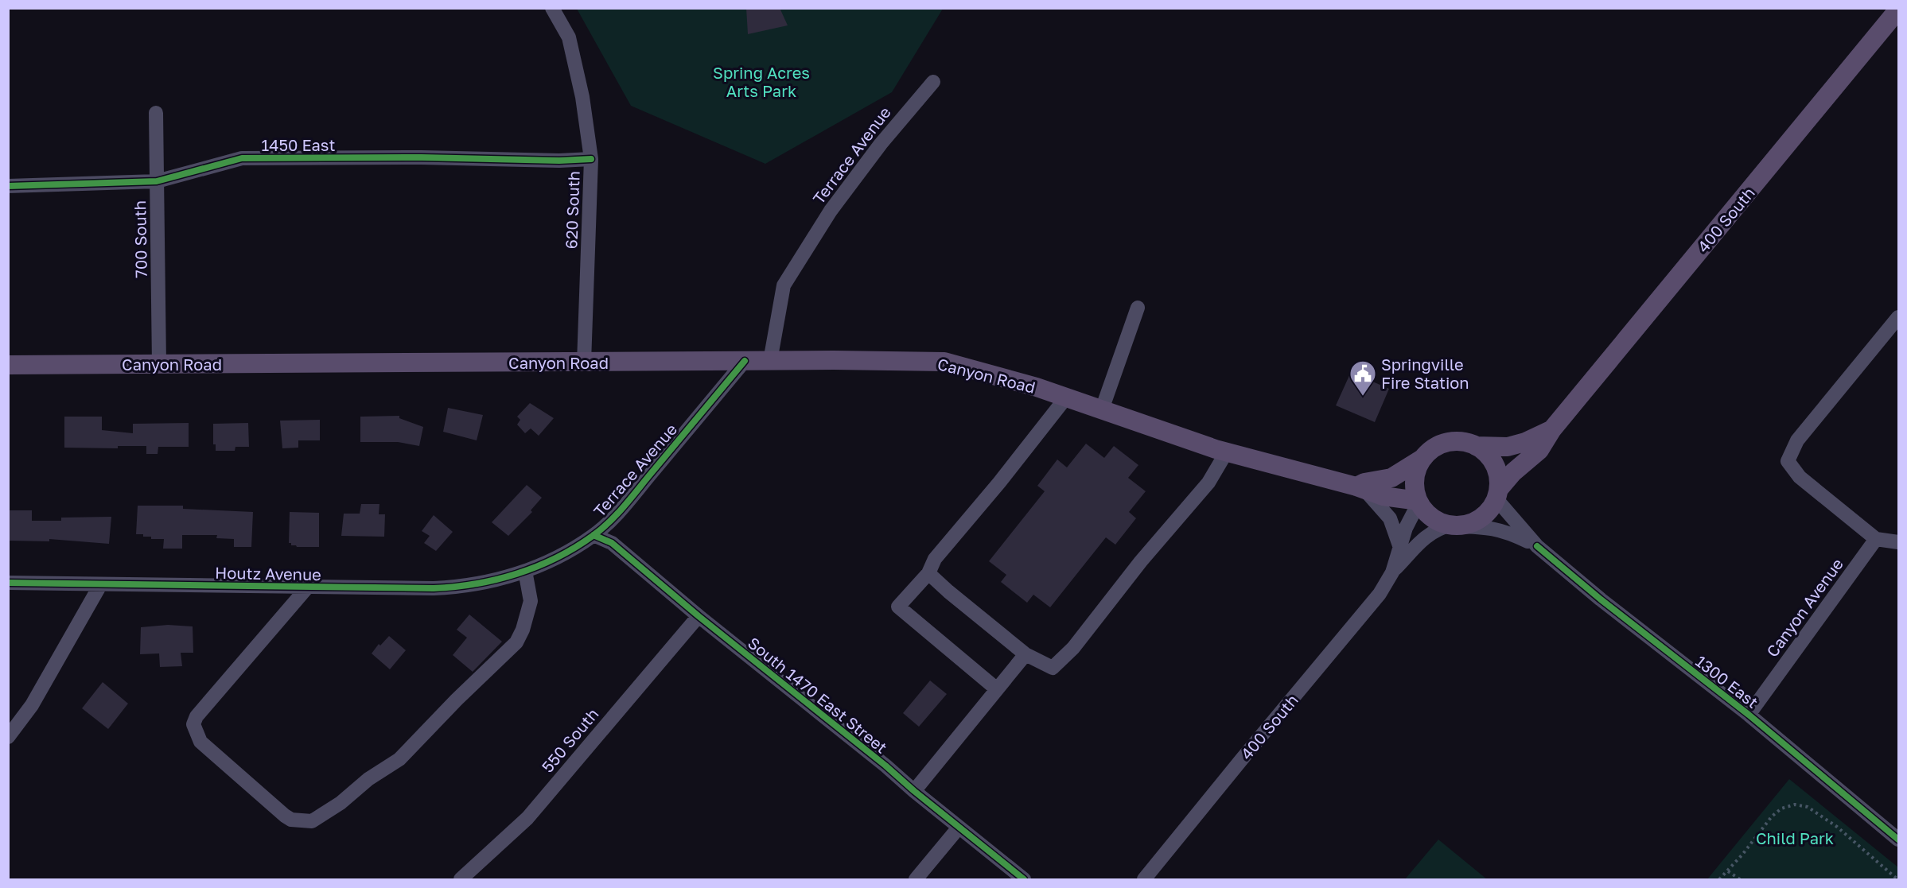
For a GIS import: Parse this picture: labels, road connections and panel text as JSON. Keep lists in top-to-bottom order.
{
  "streets": {
    "main road": ["400 South", "Canyon Road"],
    "street": [
      "1450 East",
      "Terrace Avenue",
      "620 South",
      "700 South",
      "Houtz Avenue",
      "Canyon Avenue",
      "1300 East",
      "South 1470 East Street",
      "550 South"
    ]
  },
  "crossings": [
    ["1450 East", "620 South"],
    ["1450 East", "700 South"],
    ["Terrace Avenue", "Canyon Road"],
    ["Terrace Avenue", "Houtz Avenue"],
    ["Terrace Avenue", "South 1470 East Street"],
    ["620 South", "Canyon Road"],
    ["400 South", "Canyon Road"],
    ["400 South", "1300 East"],
    ["700 South", "Canyon Road"],
    ["Canyon Road", "1300 East"],
    ["Canyon Avenue", "1300 East"],
    ["South 1470 East Street", "550 South"]
  ],
  "parks": ["Spring Acres Arts Park", "Child Park"],
  "places": {
    "public building": ["Springville Fire Station"]
  }
}
